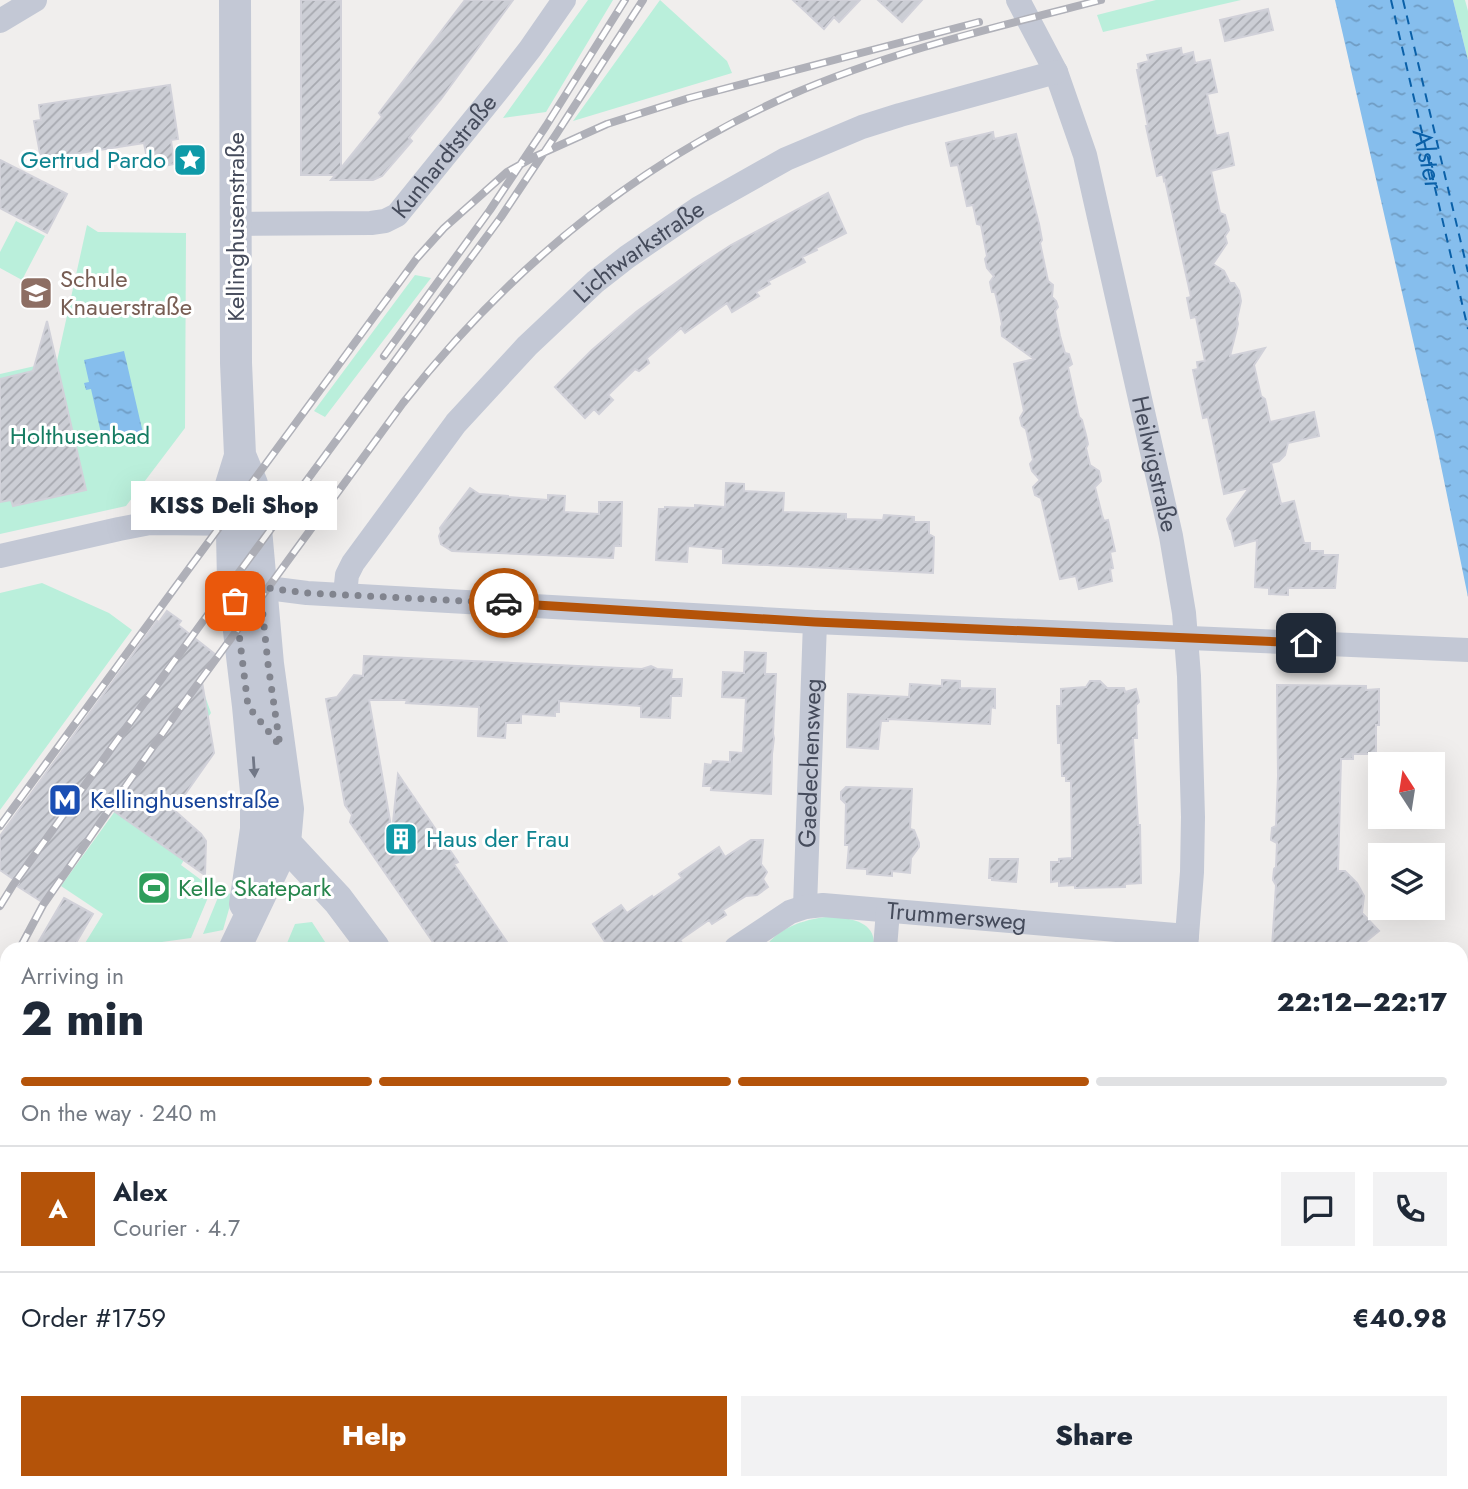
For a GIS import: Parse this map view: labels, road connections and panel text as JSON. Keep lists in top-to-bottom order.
{
  "streets": {
    "street": [
      "Kunhardtstraße",
      "Kellinghusenstraße",
      "Lichtwarkstraße",
      "Heilwigstraße",
      "Gaedechensweg",
      "Trummersweg"
    ]
  },
  "crossings": [
    ["Kunhardtstraße", "Kellinghusenstraße"],
    ["Lichtwarkstraße", "Heilwigstraße"],
    ["Heilwigstraße", "Trummersweg"],
    ["Gaedechensweg", "Trummersweg"]
  ],
  "water": ["Alster"],
  "parks": ["Holthusenbad"],
  "places": {
    "place": ["Gertrud Pardo"],
    "school or university": ["Schule Knauerstraße"],
    "other": ["KISS Deli Shop"],
    "metro station": ["Kellinghusenstraße"],
    "building": ["Haus der Frau"],
    "sports": ["Kelle Skatepark"]
  },
  "north": "top",
  "page": {
    "bubble": "KISS Deli Shop",
    "heading": ["2 min", "Arriving in", "22:12–22:17"],
    "panel": [
      "Alex",
      "Courier · 4.7",
      "Order #1759",
      "€40.98"
    ],
    "bar": "On the way · 240 m",
    "round": "A",
    "buttons": ["Help", "Share"]
  }
}
